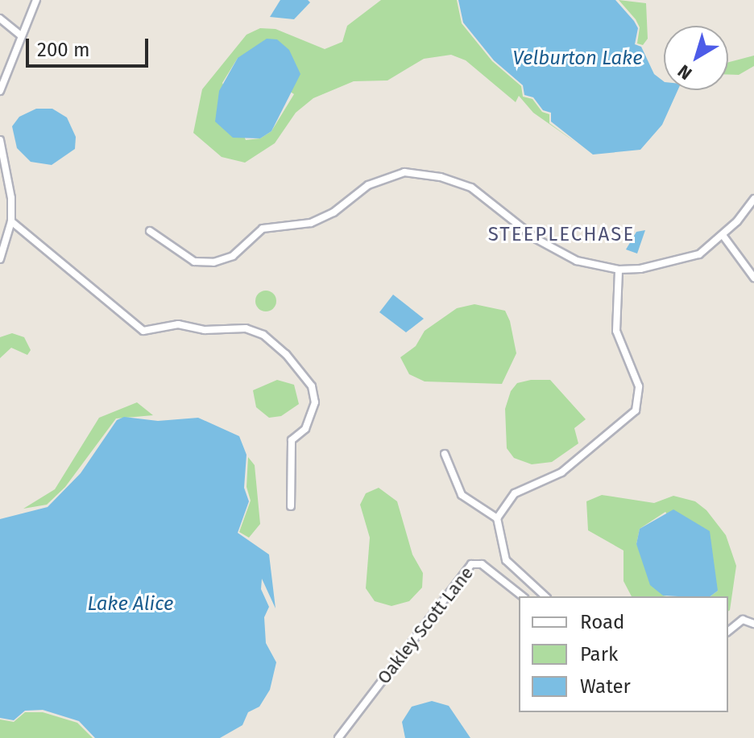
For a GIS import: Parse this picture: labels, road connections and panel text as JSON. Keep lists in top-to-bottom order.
{
  "streets": {
    "street": ["Oakley Scott Lane"]
  },
  "districts": ["STEEPLECHASE"],
  "water": ["Velburton Lake", "Lake Alice"],
  "legend": ["Road", "Park", "Water"],
  "scale_bar": "200 m",
  "north": "bottom left"
}
